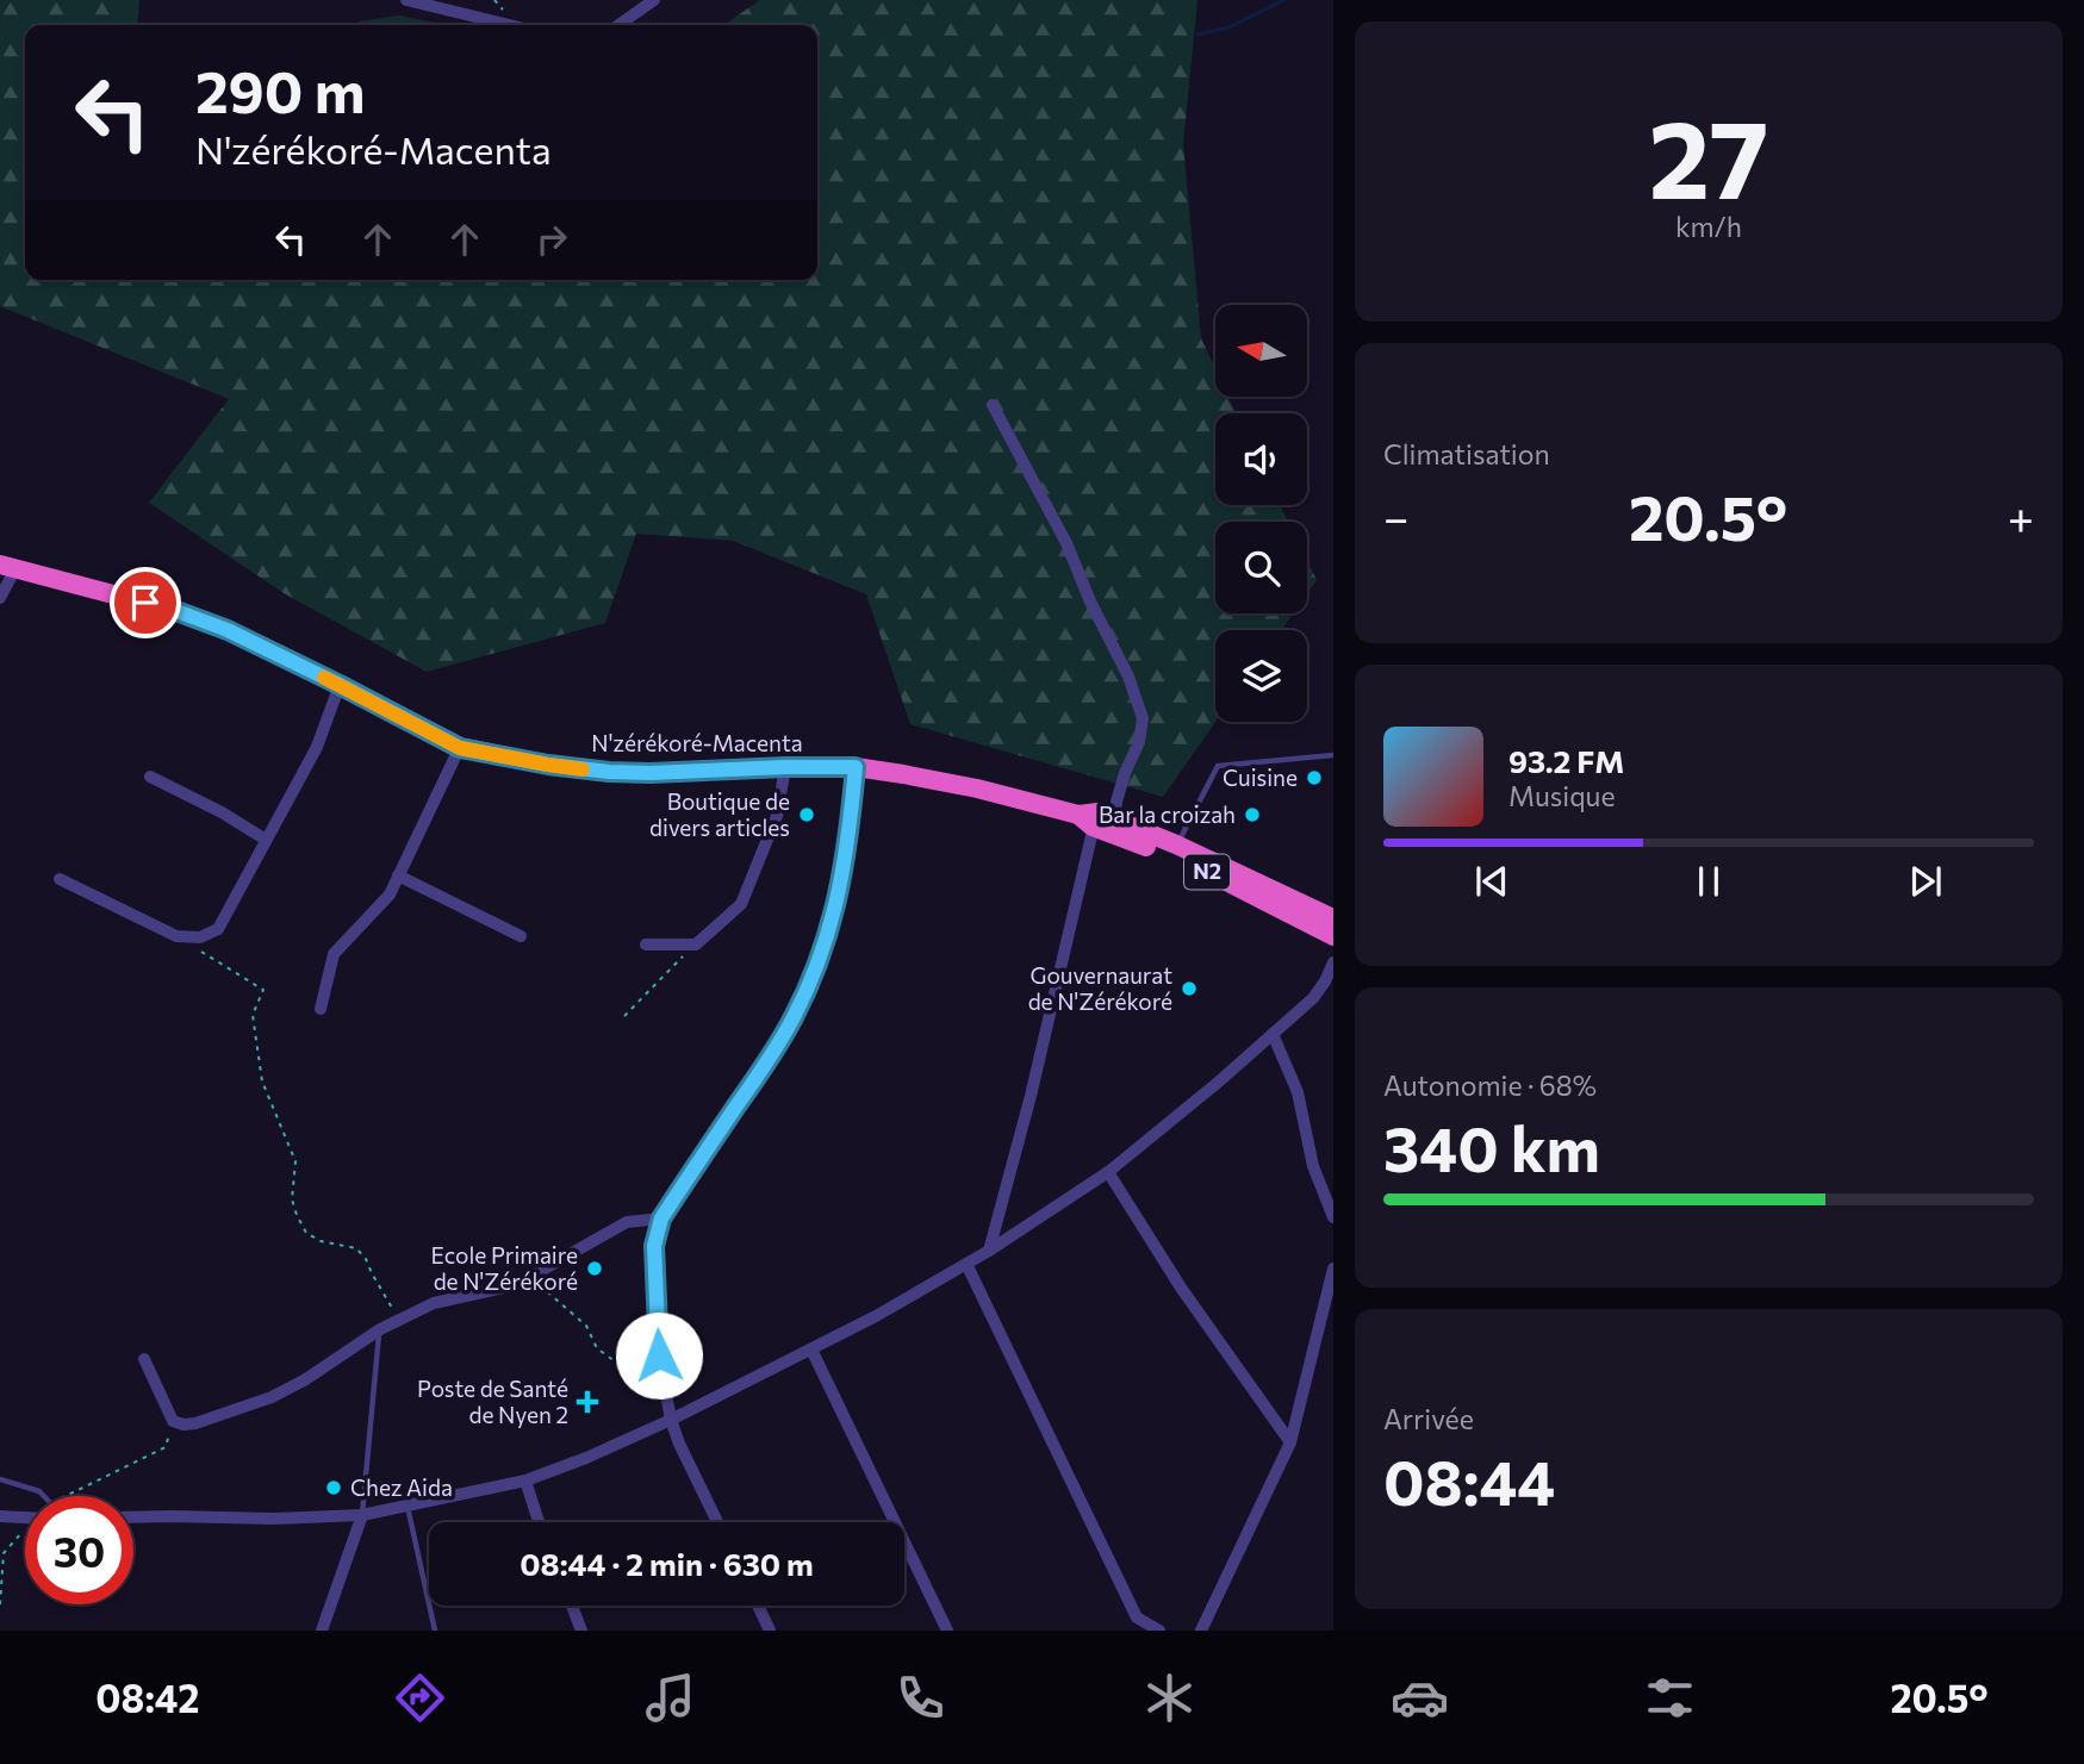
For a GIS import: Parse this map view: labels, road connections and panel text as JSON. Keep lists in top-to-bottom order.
{
  "streets": {
    "highway": ["N'zérékoré-Macenta", "N2"]
  },
  "places": {
    "other": [
      "Cuisine",
      "Boutique de divers articles",
      "Bar la croizah",
      "Gouvernaurat de N'Zérékoré",
      "Ecole Primaire de N'Zérékoré",
      "Chez Aida"
    ],
    "health": ["Poste de Santé de Nyen 2"]
  },
  "north": "left",
  "page": {
    "tile": [
      ["27", "km/h"],
      "Climatisation",
      ["Autonomie · 68%", "340 km"],
      ["Arrivée", "08:44"]
    ],
    "turn": ["290 m", "N'zérékoré-Macenta"],
    "heat": ["−", "20.5°", "+"],
    "song": ["93.2 FM", "Musique"],
    "limit": "30",
    "trip": "08:44 · 2 min · 630 m",
    "tabs": ["08:42", "20.5°"]
  }
}
